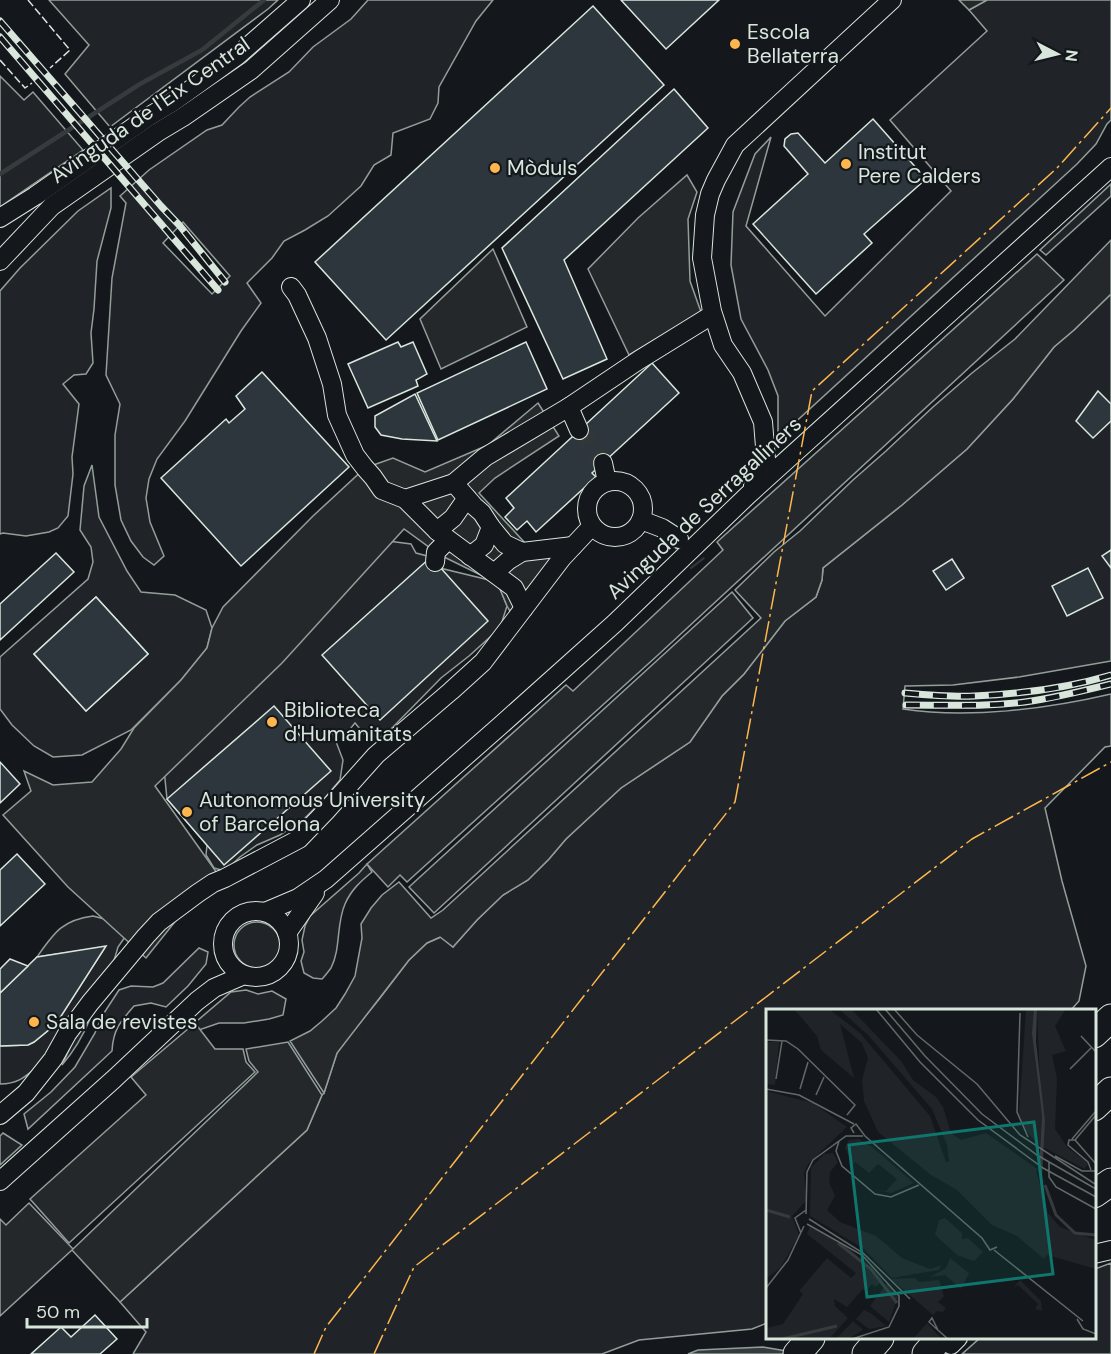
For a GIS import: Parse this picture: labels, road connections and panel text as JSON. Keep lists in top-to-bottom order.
{
  "streets": {
    "street": ["Avinguda de l'Eix Central", "Avinguda de Serragalliners"]
  },
  "places": [
    "Escola Bellaterra",
    "Institut Pere Calders",
    "Mòduls",
    "Biblioteca d'Humanitats",
    "Autonomous University of Barcelona",
    "Sala de revistes"
  ],
  "scale_bar": "50 m",
  "north": "right"
}
